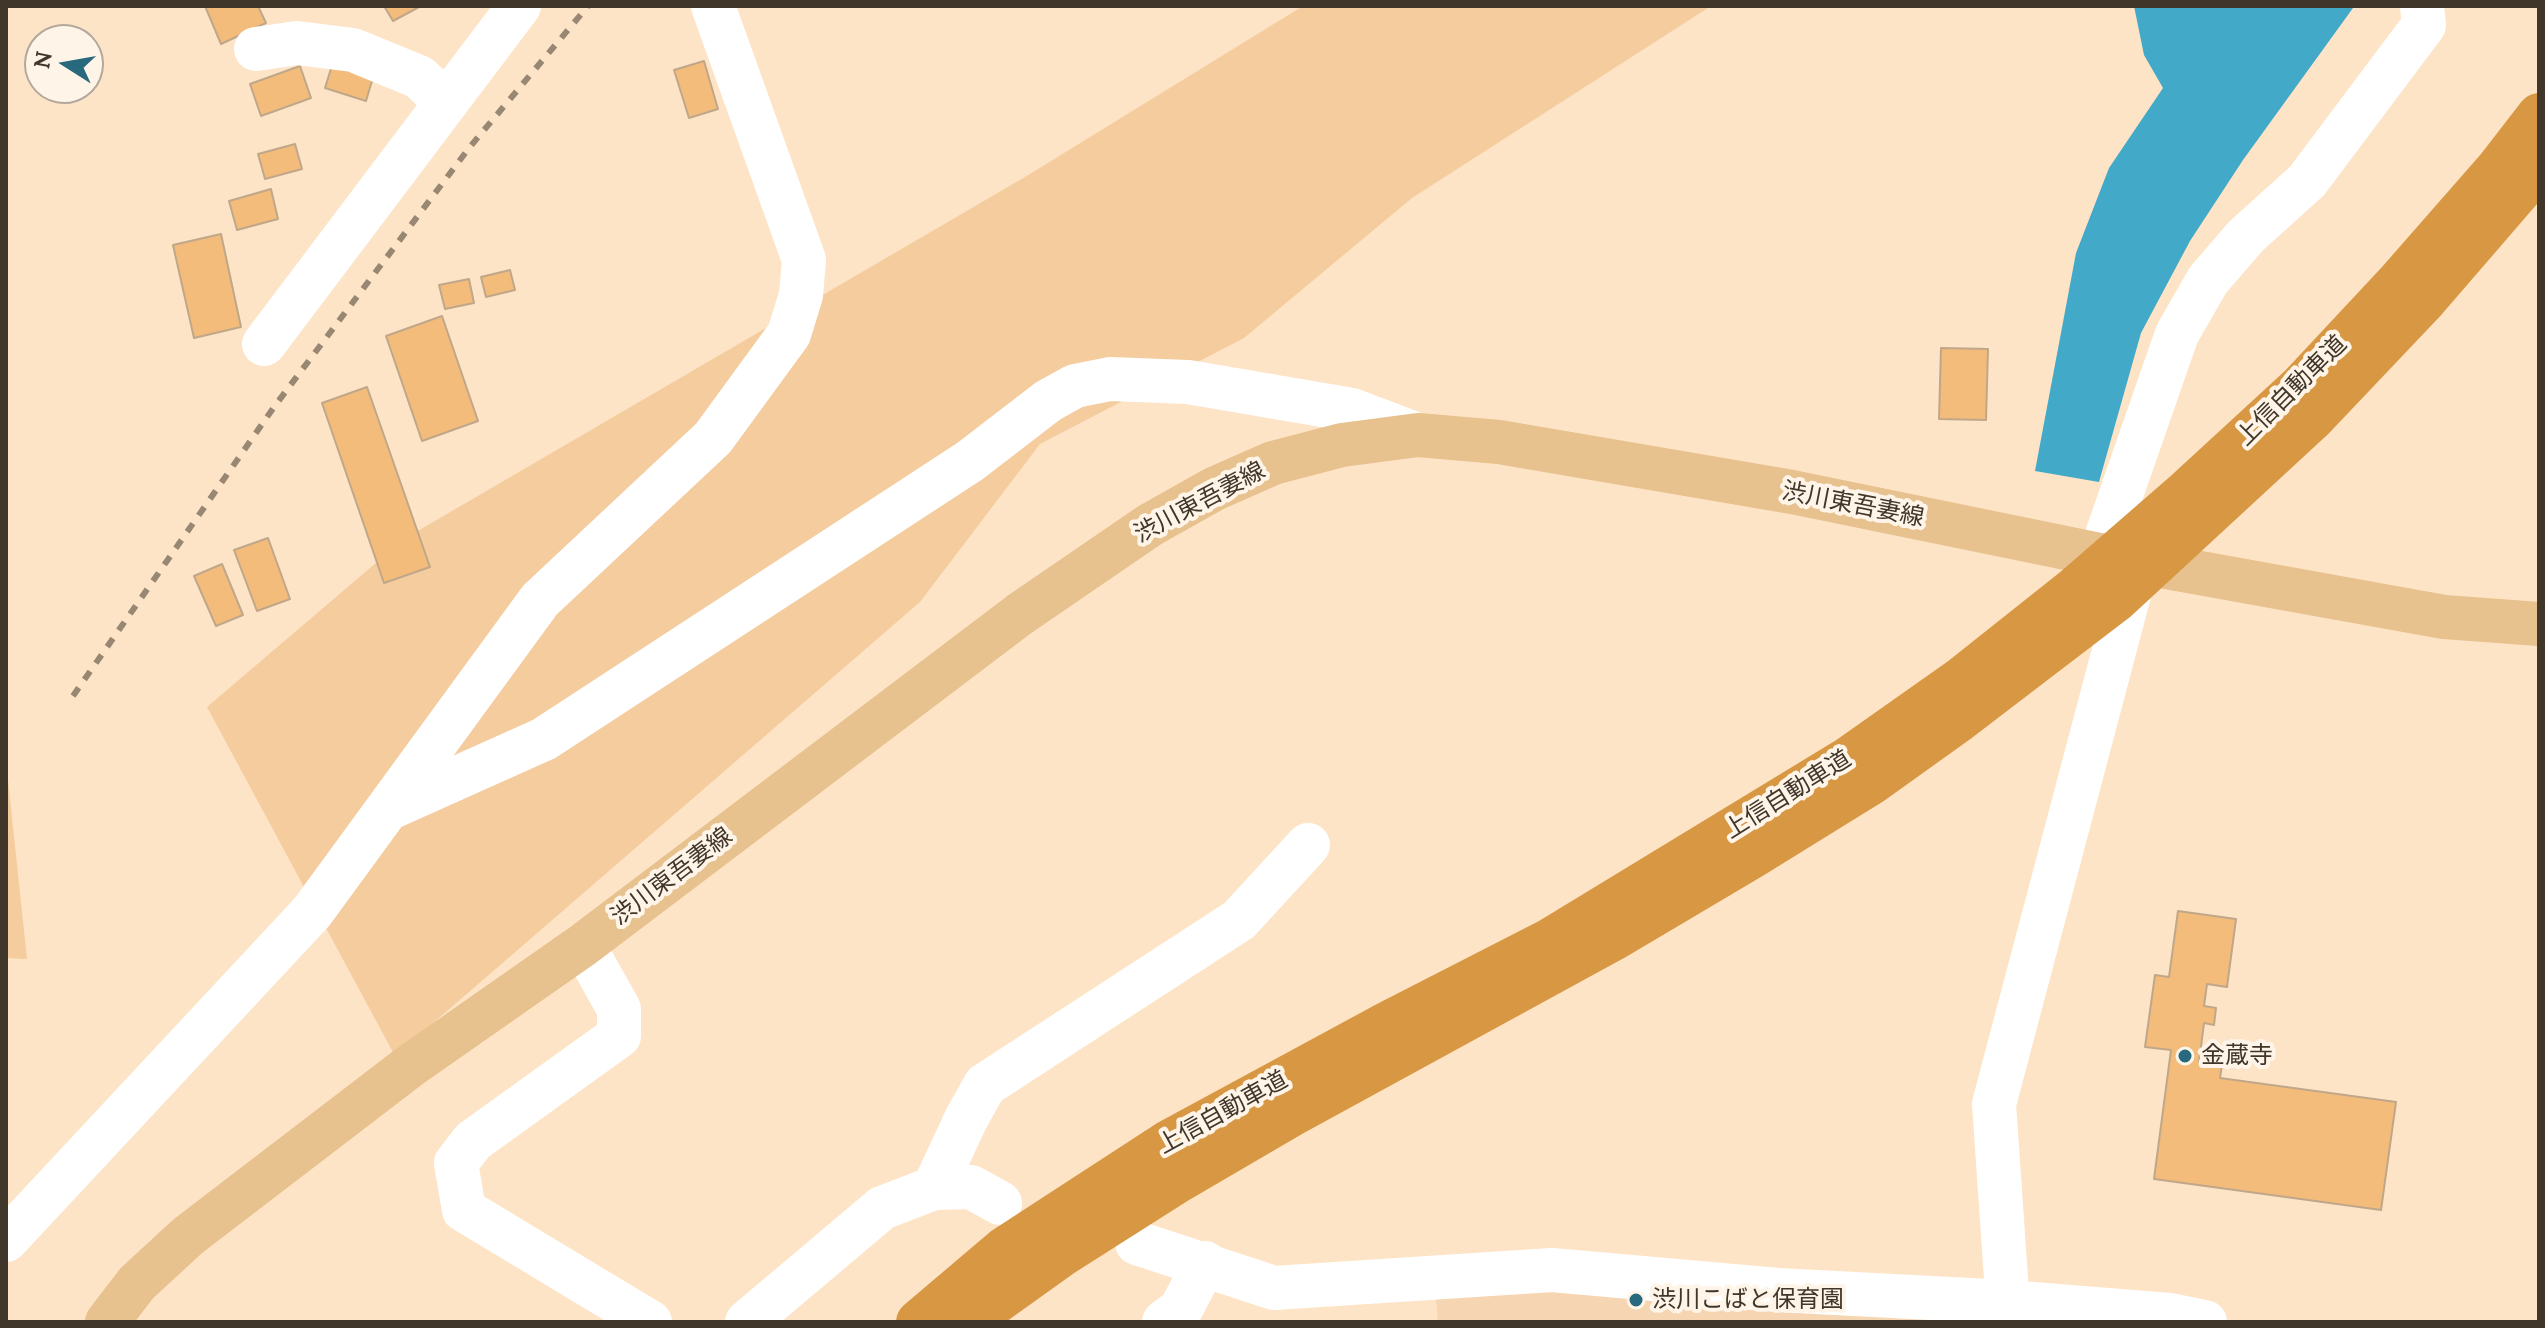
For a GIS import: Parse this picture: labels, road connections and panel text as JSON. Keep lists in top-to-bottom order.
{
  "streets": {
    "highway": ["上信自動車道"],
    "main road": ["渋川東吾妻線"]
  },
  "places": ["金蔵寺", "渋川こばと保育園"],
  "north": "left"
}
